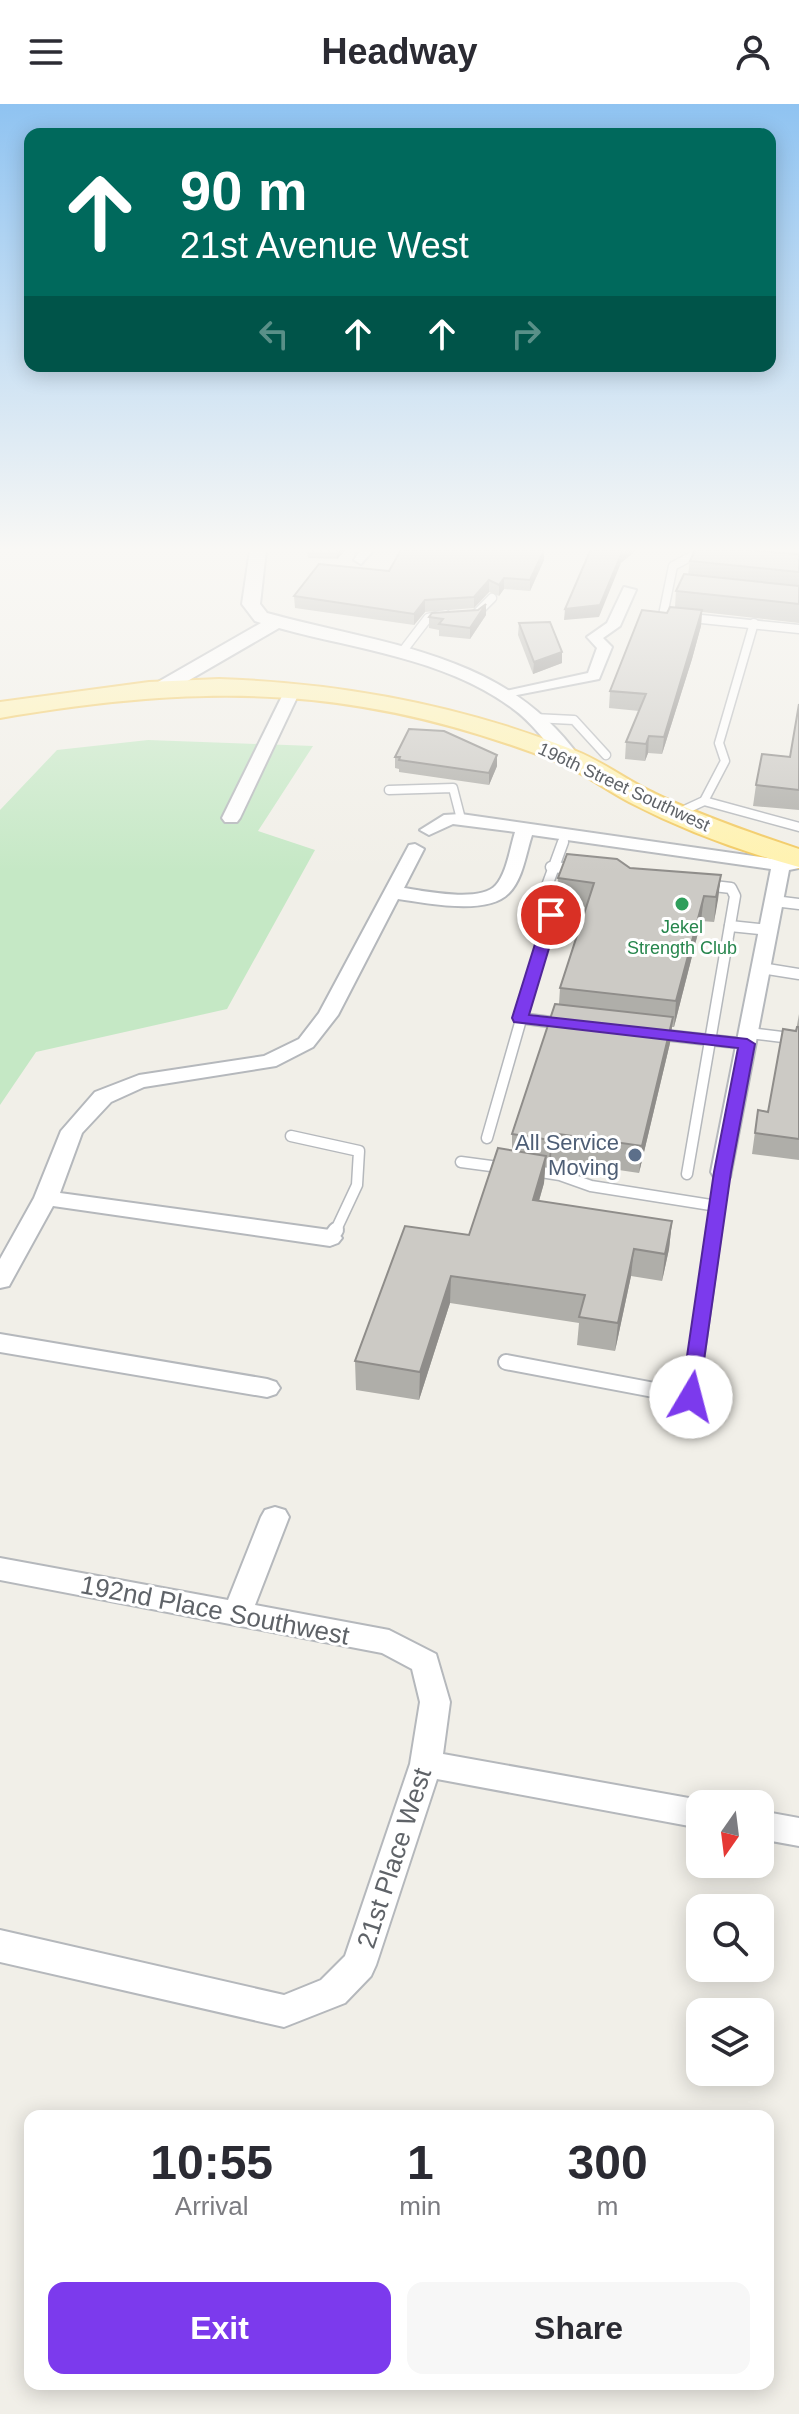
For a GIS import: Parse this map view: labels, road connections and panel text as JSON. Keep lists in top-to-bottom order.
{
  "streets": {
    "main road": ["196th Street Southwest"],
    "street": ["192nd Place Southwest", "21st Place West"]
  },
  "crossings": [
    ["192nd Place Southwest", "21st Place West"]
  ],
  "places": ["Jekel Strength Club", "All Service Moving"],
  "north": "bottom",
  "page": {
    "header": "Headway",
    "turn": ["90 m", "21st Avenue West"],
    "eta": [
      "10:55",
      "Arrival",
      "1",
      "min",
      "300",
      "m"
    ],
    "buttons": ["Exit", "Share"]
  }
}
